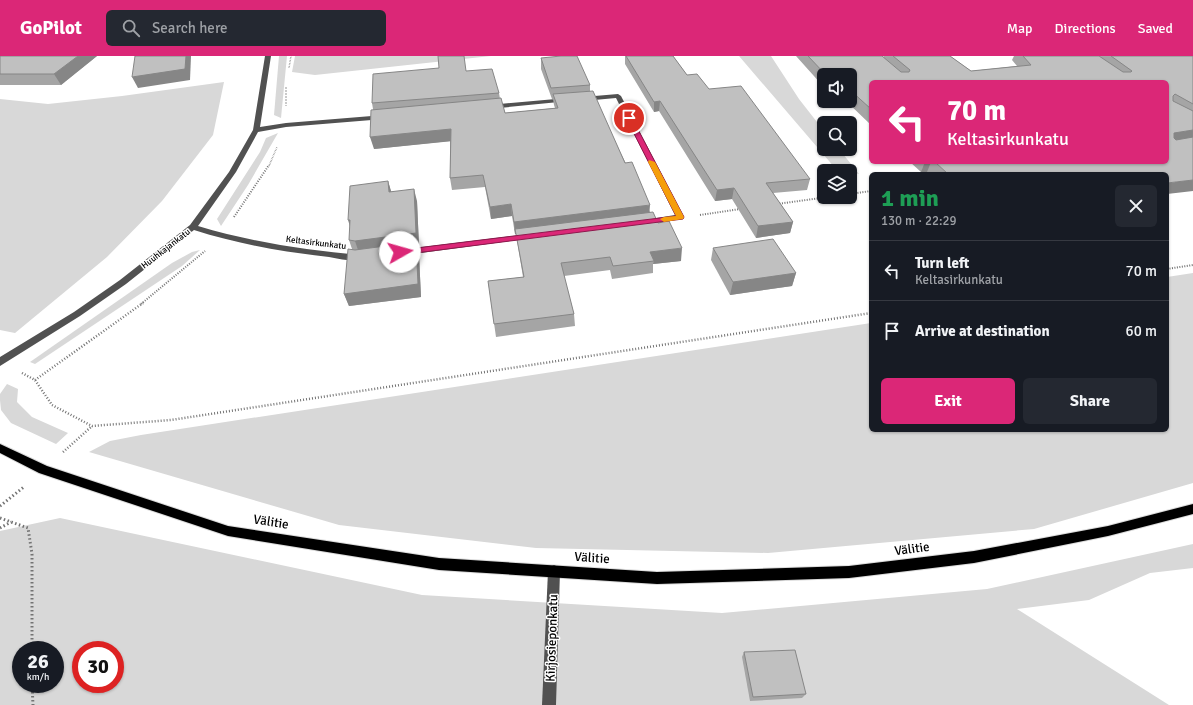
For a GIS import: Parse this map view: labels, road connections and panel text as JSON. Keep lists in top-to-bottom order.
{
  "streets": {
    "main road": ["Välitie"],
    "street": ["Keltasirkunkatu", "Huuhkajankatu", "Kirjosieponkatu"]
  },
  "crossings": [
    ["Keltasirkunkatu", "Huuhkajankatu"],
    ["Välitie", "Kirjosieponkatu"]
  ],
  "page": {
    "header": "GoPilot",
    "search": "Search here",
    "nav": ["Map", "Directions", "Saved"],
    "turn": ["70 m", "Keltasirkunkatu"],
    "heading": ["1 min", "130 m · 22:29"],
    "list": [
      {
        "name": "Turn left",
        "note": "Keltasirkunkatu",
        "value": "70 m"
      },
      {
        "name": "Arrive at destination",
        "value": "60 m"
      }
    ],
    "buttons": ["Exit", "Share"],
    "speed": "26 km/h",
    "limit": "30"
  }
}
